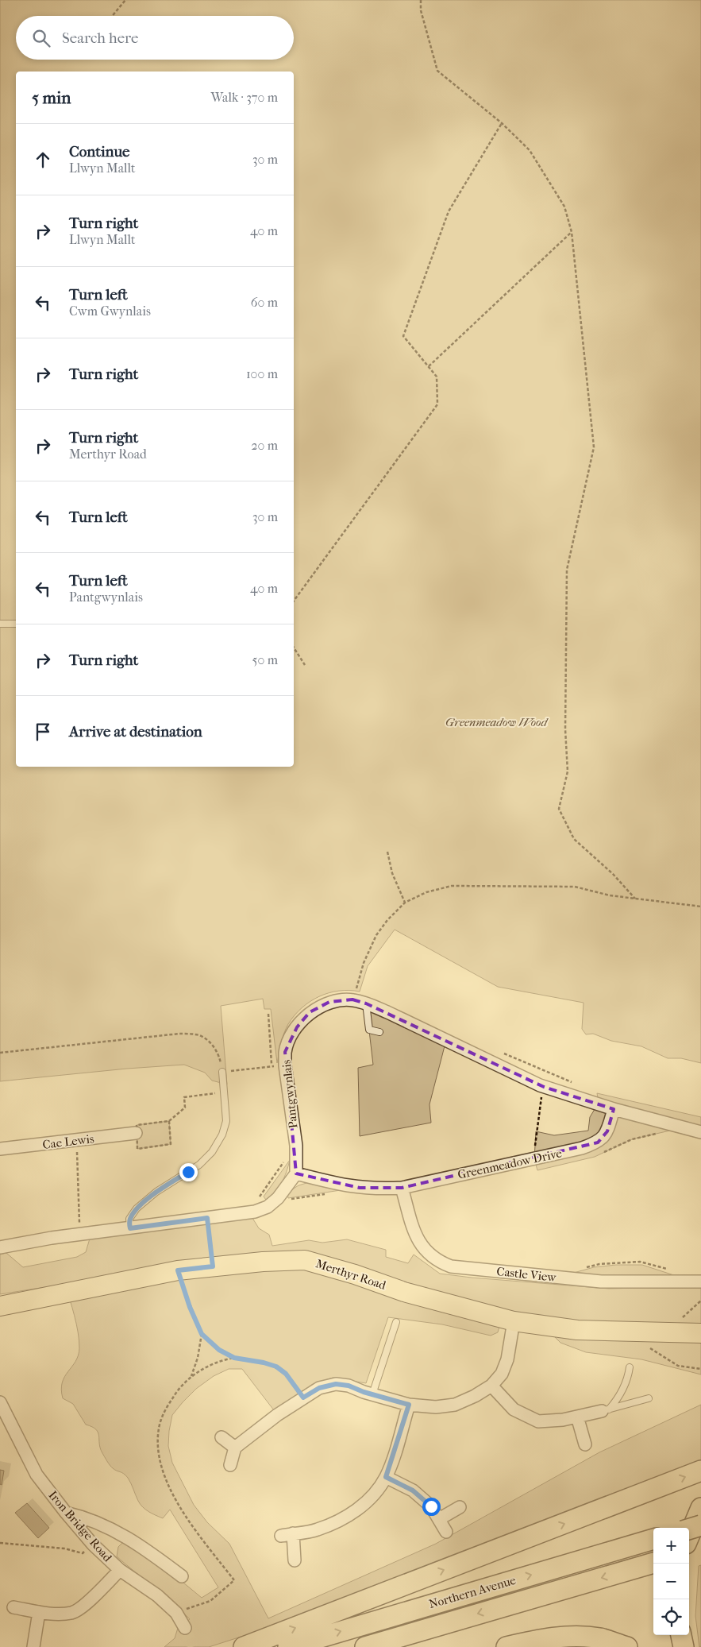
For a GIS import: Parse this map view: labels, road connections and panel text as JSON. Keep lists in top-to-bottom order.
{
  "streets": {
    "highway": ["Northern Avenue"],
    "main road": ["Merthyr Road"],
    "street": [
      "Pantgwynlais",
      "Cae Lewis",
      "Greenmeadow Drive",
      "Castle View",
      "Iron Bridge Road"
    ]
  },
  "crossings": [
    ["Pantgwynlais", "Greenmeadow Drive"],
    ["Greenmeadow Drive", "Castle View"]
  ],
  "parks": ["Greenmeadow Wood"],
  "page": {
    "search": "Search here",
    "heading": ["5 min", "Walk · 370 m"],
    "list": [
      ["Continue", "Llwyn Mallt", "30 m"],
      ["Turn right", "Llwyn Mallt", "40 m"],
      ["Turn left", "Cwm Gwynlais", "60 m"],
      ["Turn right", "100 m"],
      ["Turn right", "Merthyr Road", "20 m"],
      ["Turn left", "30 m"],
      ["Turn left", "Pantgwynlais", "40 m"],
      ["Turn right", "50 m"],
      "Arrive at destination"
    ],
    "map_buttons": ["+", "−"]
  }
}
